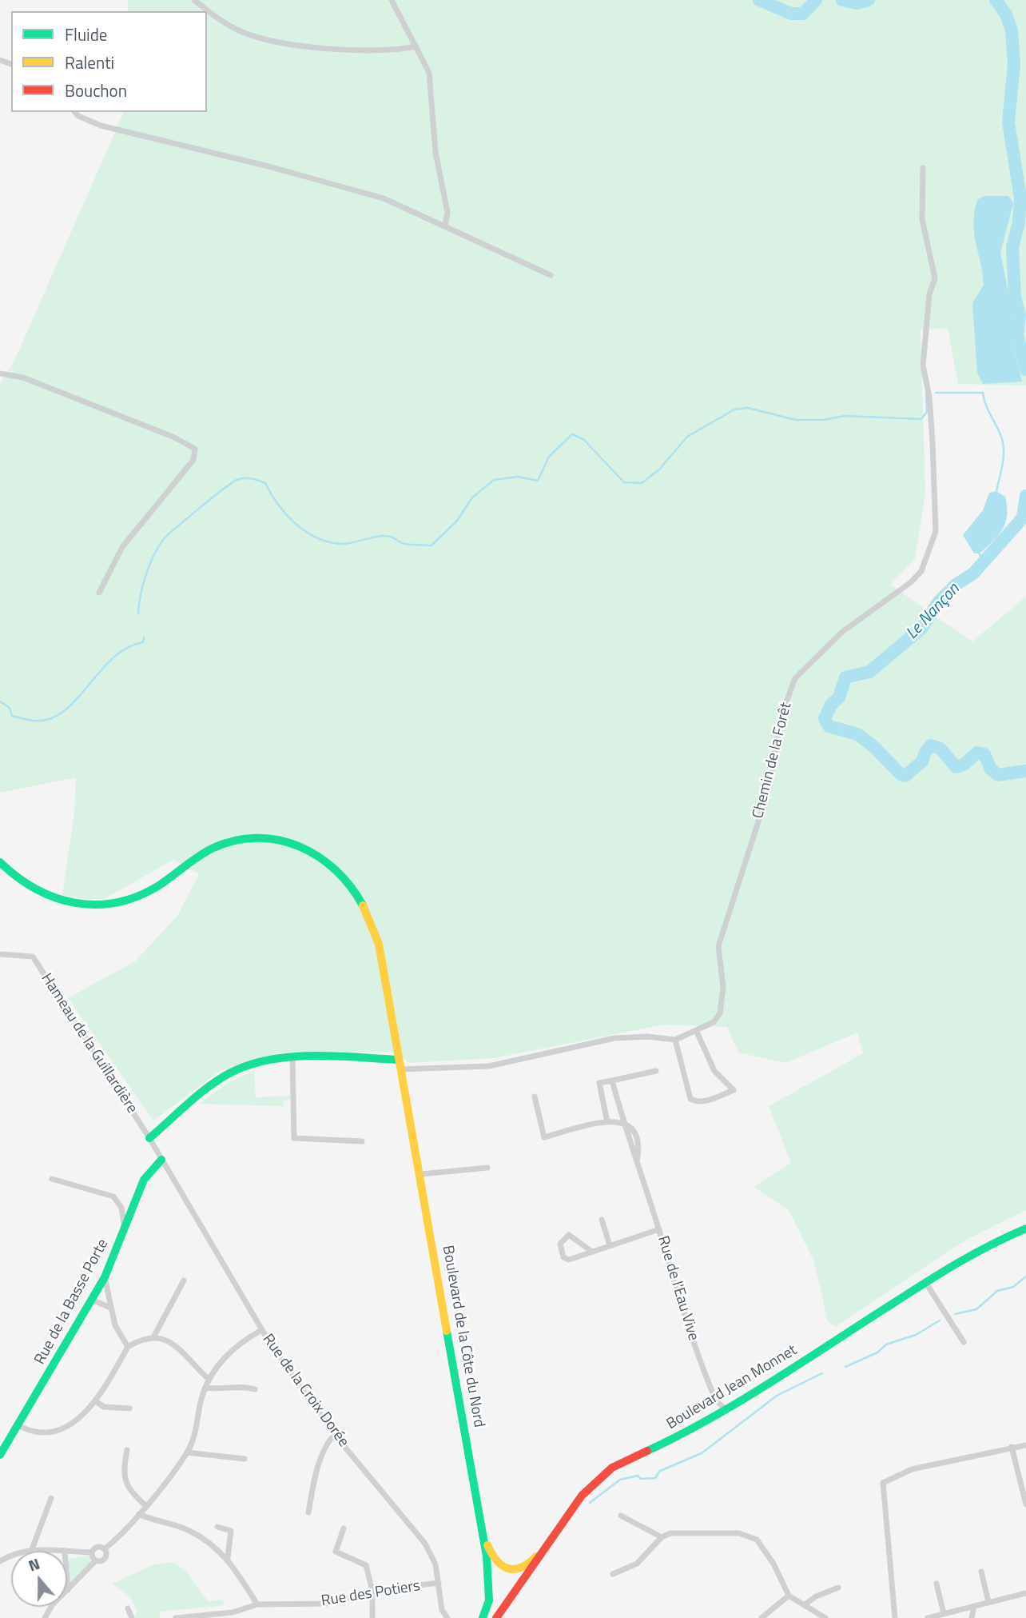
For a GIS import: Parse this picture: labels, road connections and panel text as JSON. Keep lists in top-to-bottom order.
{
  "streets": {
    "main road": ["Rue de la Basse Porte", "Boulevard de la Côte du Nord", "Boulevard Jean Monnet"],
    "street": [
      "Chemin de la Forêt",
      "Hameau de la Guillardière",
      "Rue de l'Eau Vive",
      "Rue de la Croix Dorée",
      "Rue des Potiers"
    ]
  },
  "crossings": [
    ["Chemin de la Forêt", "Boulevard de la Côte du Nord"],
    ["Hameau de la Guillardière", "Rue de la Basse Porte"],
    ["Hameau de la Guillardière", "Rue de la Croix Dorée"],
    ["Rue de l'Eau Vive", "Boulevard Jean Monnet"],
    ["Rue de la Basse Porte", "Rue de la Croix Dorée"],
    ["Rue de la Croix Dorée", "Rue des Potiers"]
  ],
  "water": ["Le Nançon"],
  "legend": ["Fluide", "Ralenti", "Bouchon"],
  "north": "top"
}
